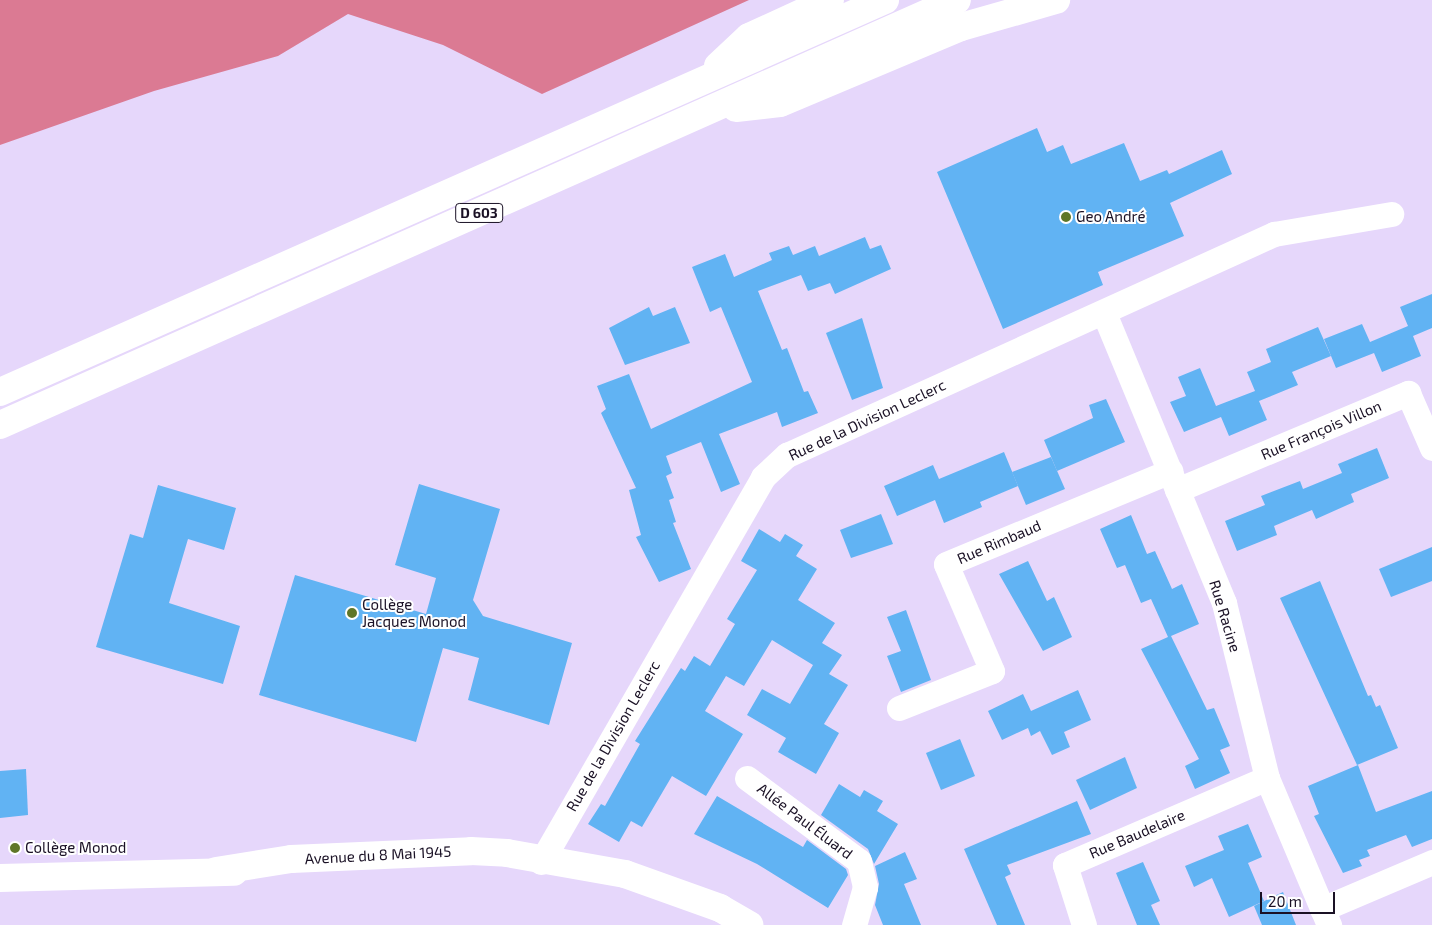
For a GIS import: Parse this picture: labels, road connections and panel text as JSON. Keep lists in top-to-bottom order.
{
  "streets": {
    "main road": ["D 603", "Avenue du 8 Mai 1945"],
    "street": [
      "Rue de la Division Leclerc",
      "Rue François Villon",
      "Rue Rimbaud",
      "Rue Racine",
      "Allée Paul Éluard",
      "Rue Baudelaire"
    ]
  },
  "crossings": [
    ["Rue de la Division Leclerc", "Rue Racine"],
    ["Rue de la Division Leclerc", "Avenue du 8 Mai 1945"],
    ["Rue François Villon", "Rue Rimbaud"],
    ["Rue François Villon", "Rue Racine"],
    ["Rue Rimbaud", "Rue Racine"],
    ["Rue Racine", "Rue Baudelaire"]
  ],
  "places": ["Geo André", "Collège Jacques Monod", "Collège Monod"],
  "scale_bar": "20 m"
}
